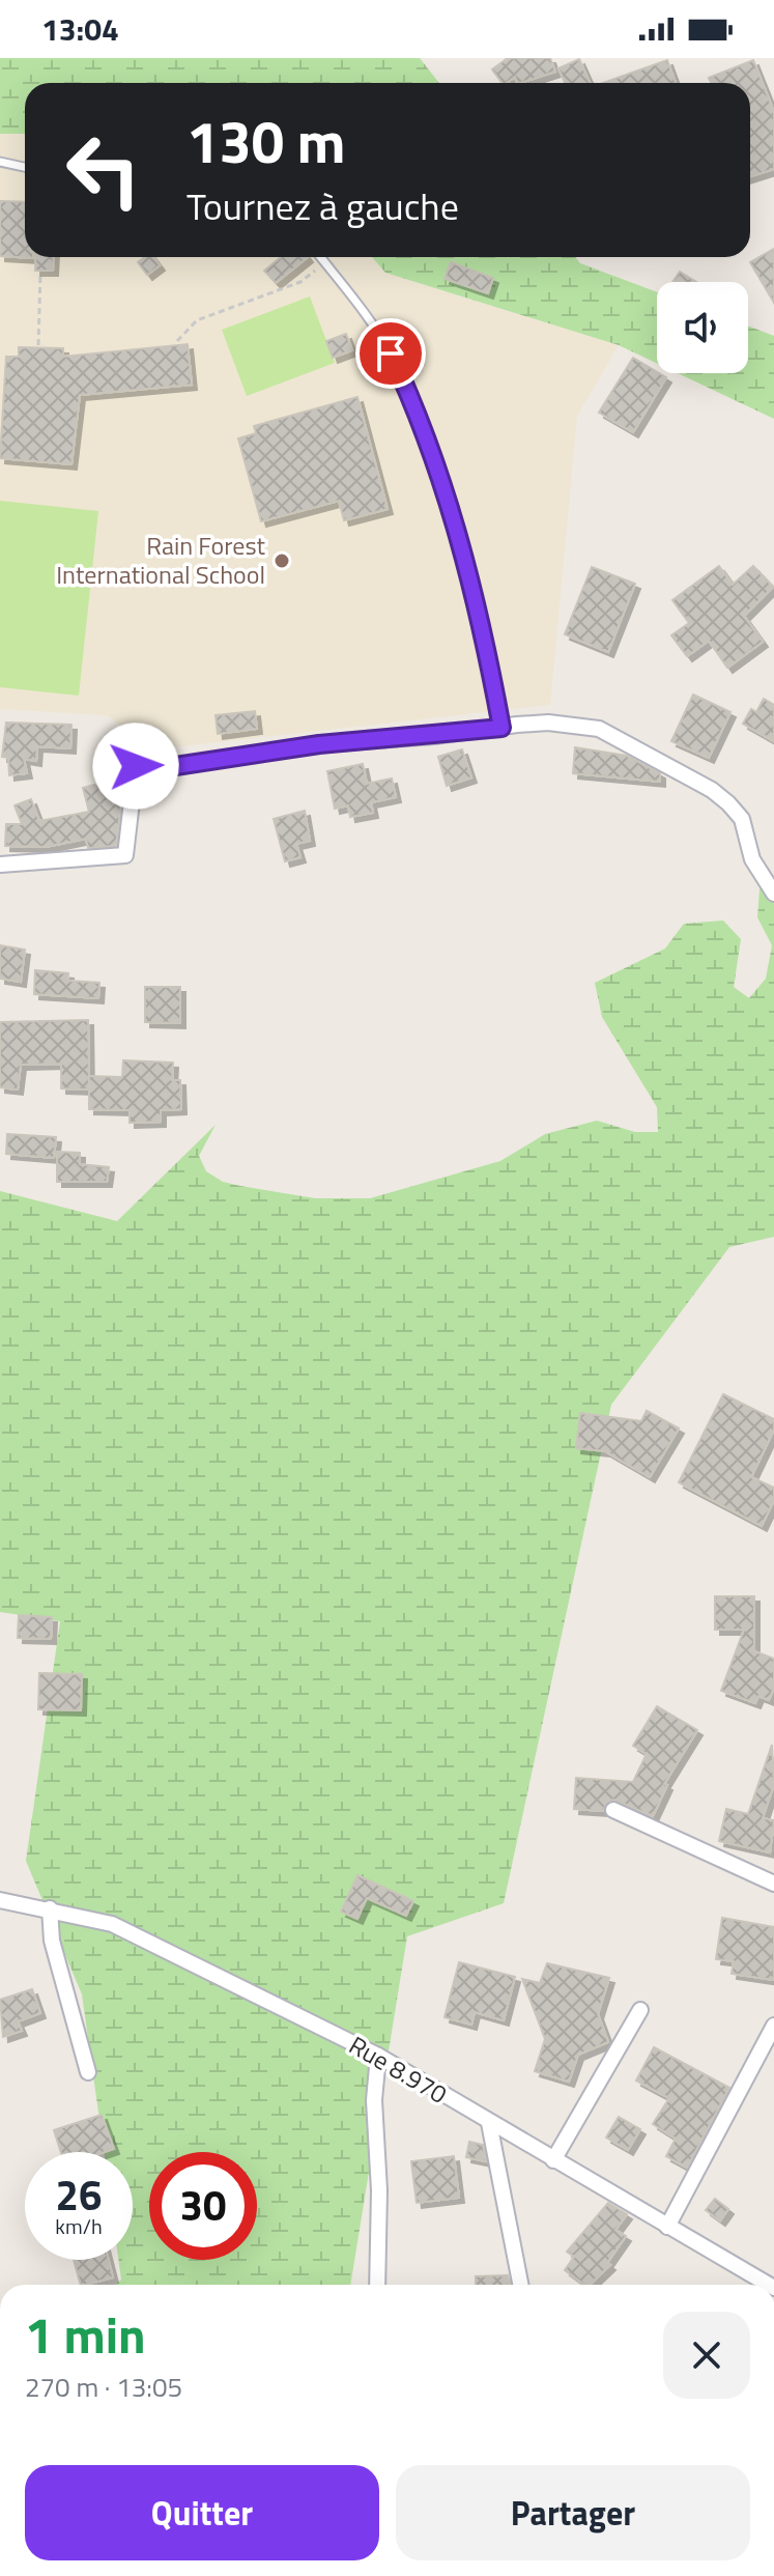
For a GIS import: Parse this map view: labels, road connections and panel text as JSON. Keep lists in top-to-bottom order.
{
  "streets": {
    "street": ["Rue 8.970"]
  },
  "places": ["Rain Forest International School"],
  "page": {
    "status": "13:04",
    "turn": ["130 m", "Tournez à gauche"],
    "speed": "26 km/h",
    "limit": "30",
    "heading": ["1 min", "270 m · 13:05"],
    "buttons": ["Quitter", "Partager"]
  }
}
